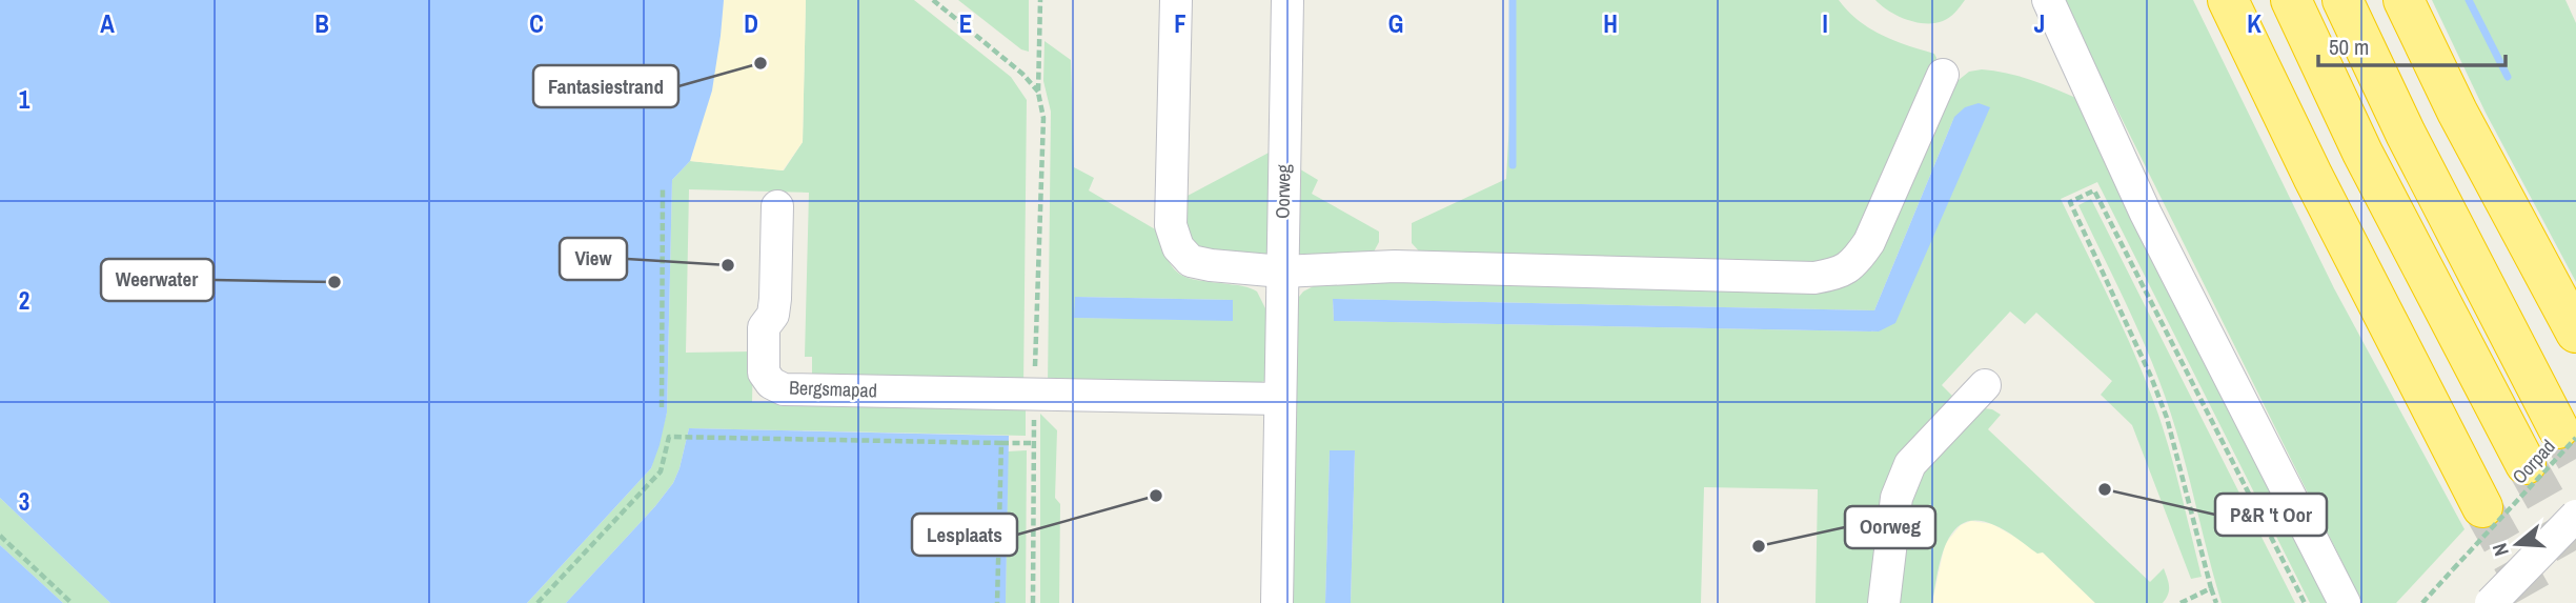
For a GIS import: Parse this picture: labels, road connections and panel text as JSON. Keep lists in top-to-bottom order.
{
  "streets": {
    "street": ["Oorweg", "Bergsmapad"],
    "path": ["Oorpad"]
  },
  "crossings": [
    ["Oorweg", "Bergsmapad"]
  ],
  "places": [
    "Fantasiestrand",
    "View",
    "Weerwater",
    "P&R 't Oor",
    "Lesplaats",
    "Oorweg"
  ],
  "scale_bar": "50 m",
  "north": "left",
  "grid": {
    "columns": [
      "A",
      "B",
      "C",
      "D",
      "E",
      "F",
      "G",
      "H",
      "I",
      "J",
      "K"
    ],
    "rows": ["1", "2", "3"]
  }
}
